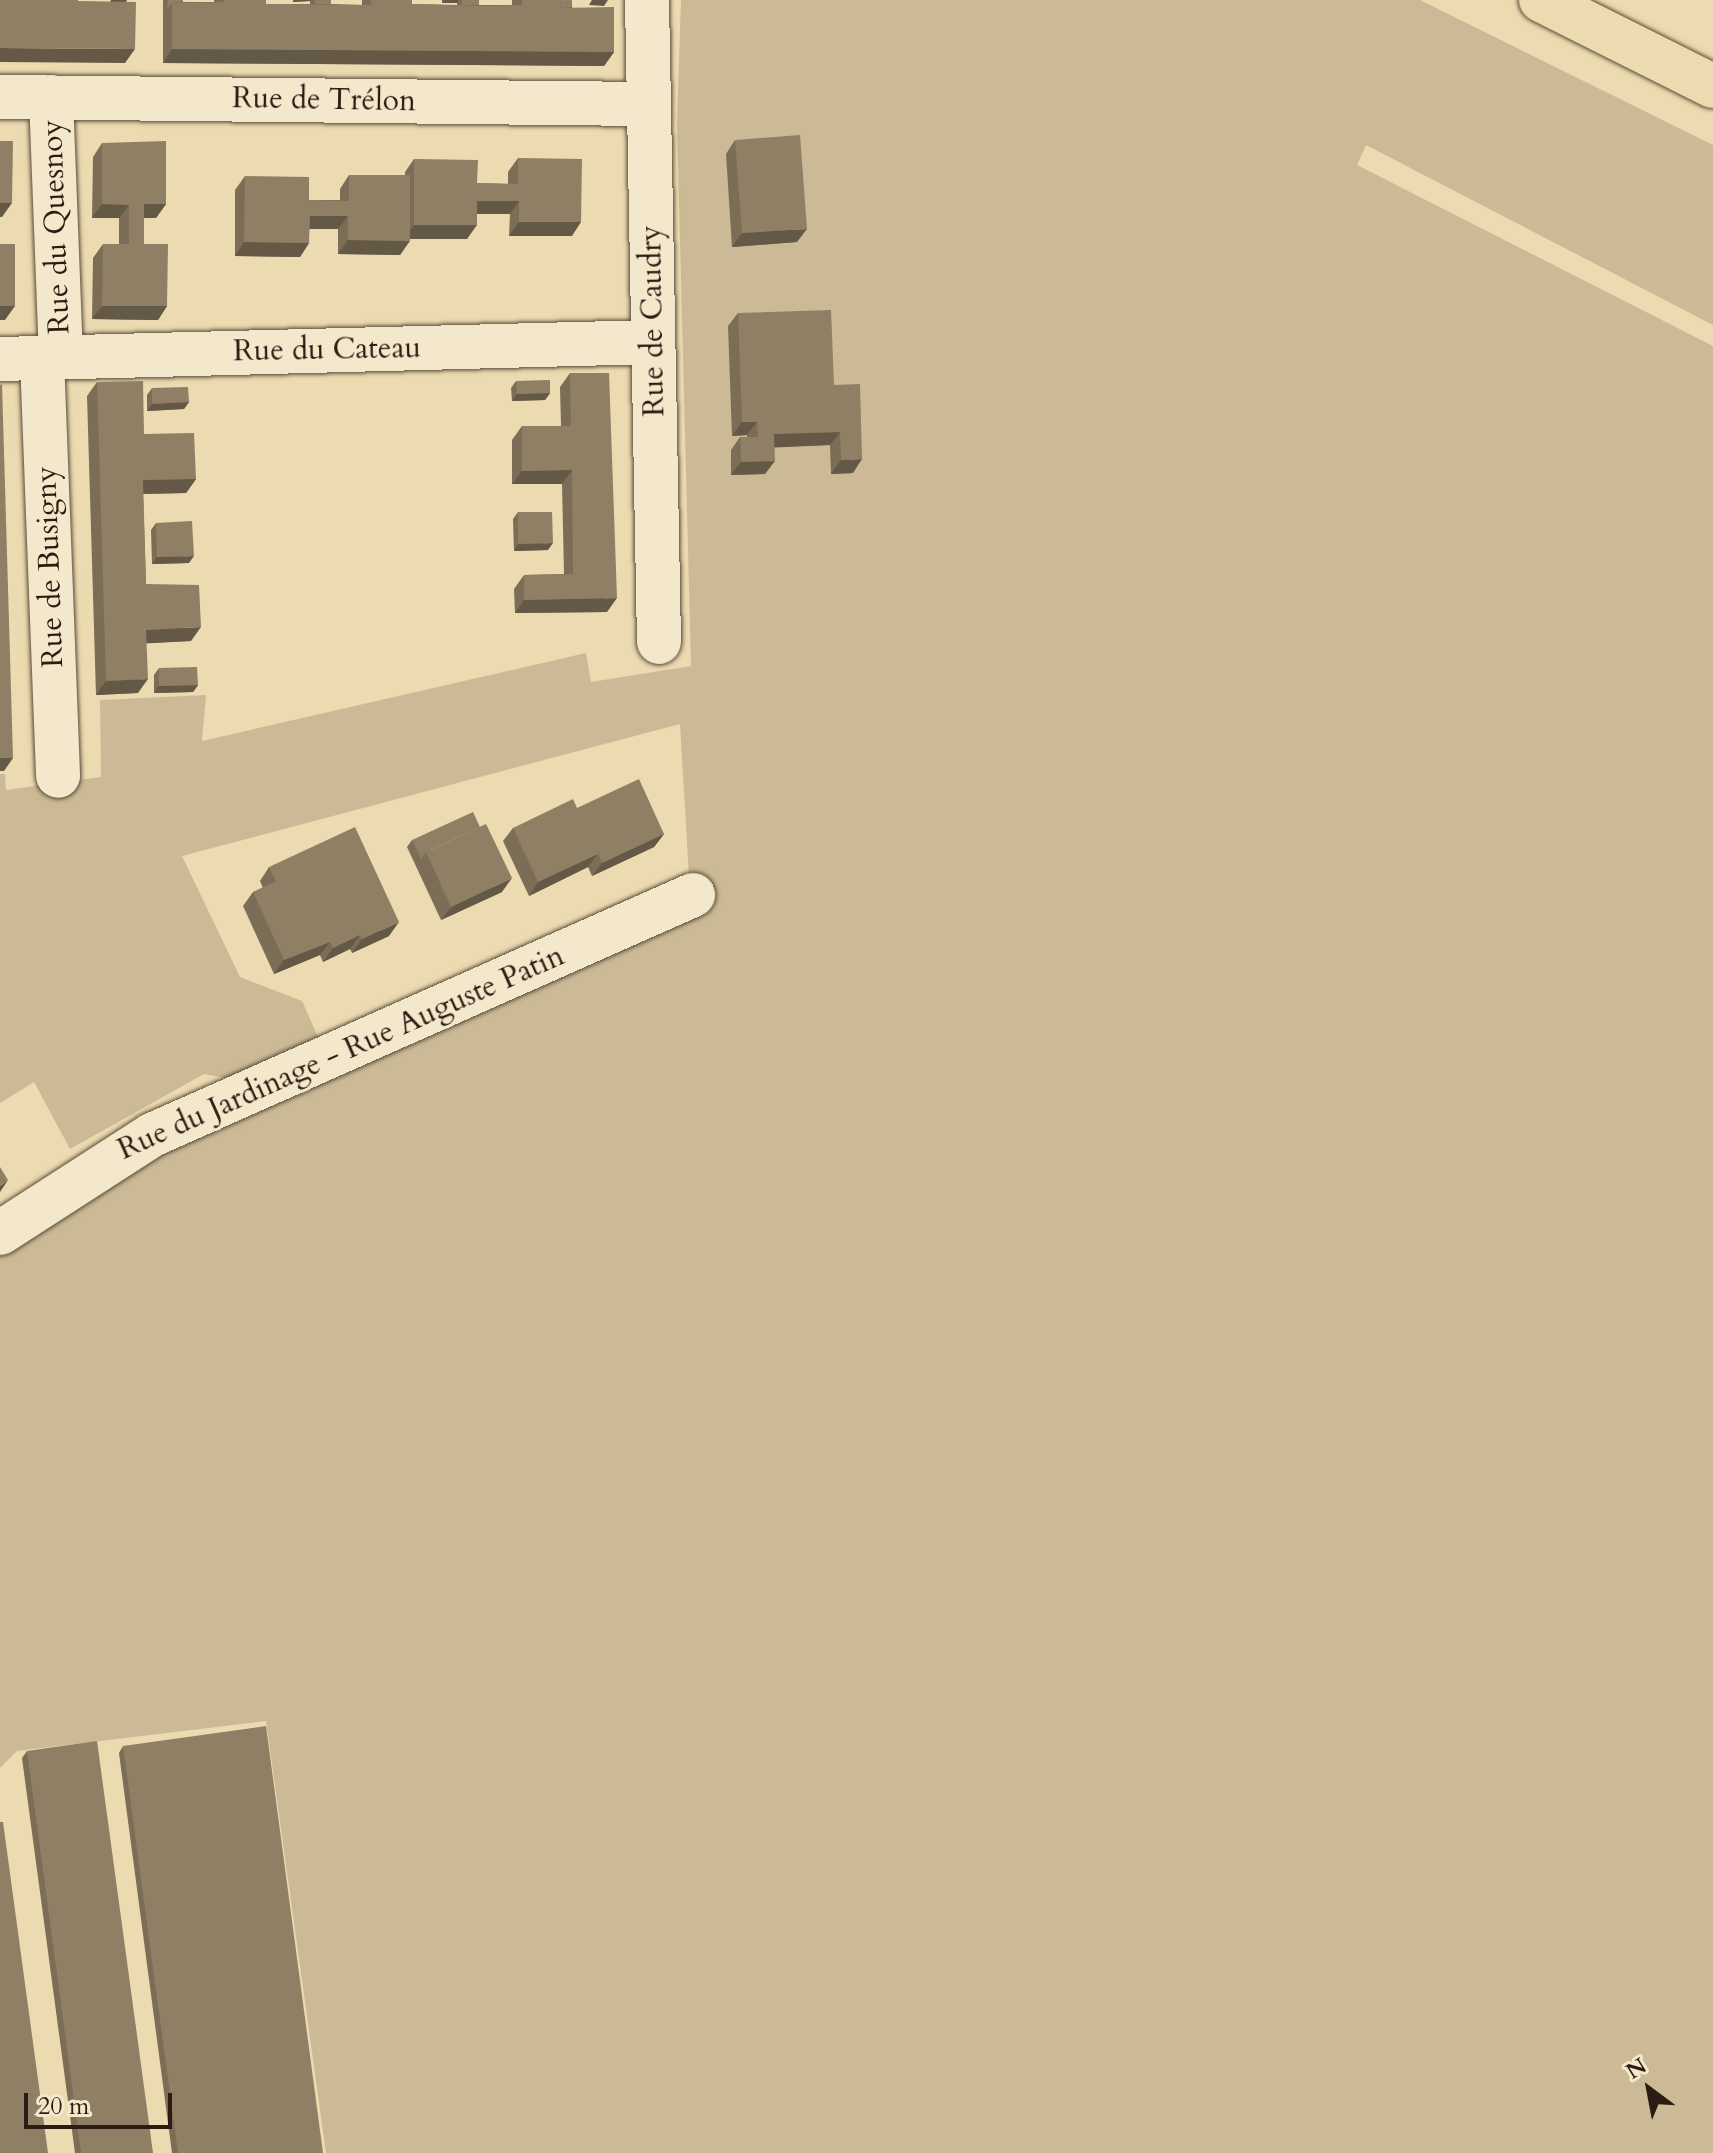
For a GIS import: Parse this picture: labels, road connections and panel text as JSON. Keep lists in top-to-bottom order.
{
  "streets": {
    "street": [
      "Rue de Trélon",
      "Rue du Quesnoy",
      "Rue de Caudry",
      "Rue du Cateau",
      "Rue de Busigny",
      "Rue du Jardinage - Rue Auguste Patin"
    ]
  },
  "crossings": [
    ["Rue de Trélon", "Rue du Quesnoy"],
    ["Rue de Trélon", "Rue de Caudry"],
    ["Rue du Quesnoy", "Rue du Cateau"],
    ["Rue du Quesnoy", "Rue de Busigny"],
    ["Rue de Caudry", "Rue du Cateau"],
    ["Rue du Cateau", "Rue de Busigny"]
  ],
  "scale_bar": "20 m",
  "north": "top left"
}
